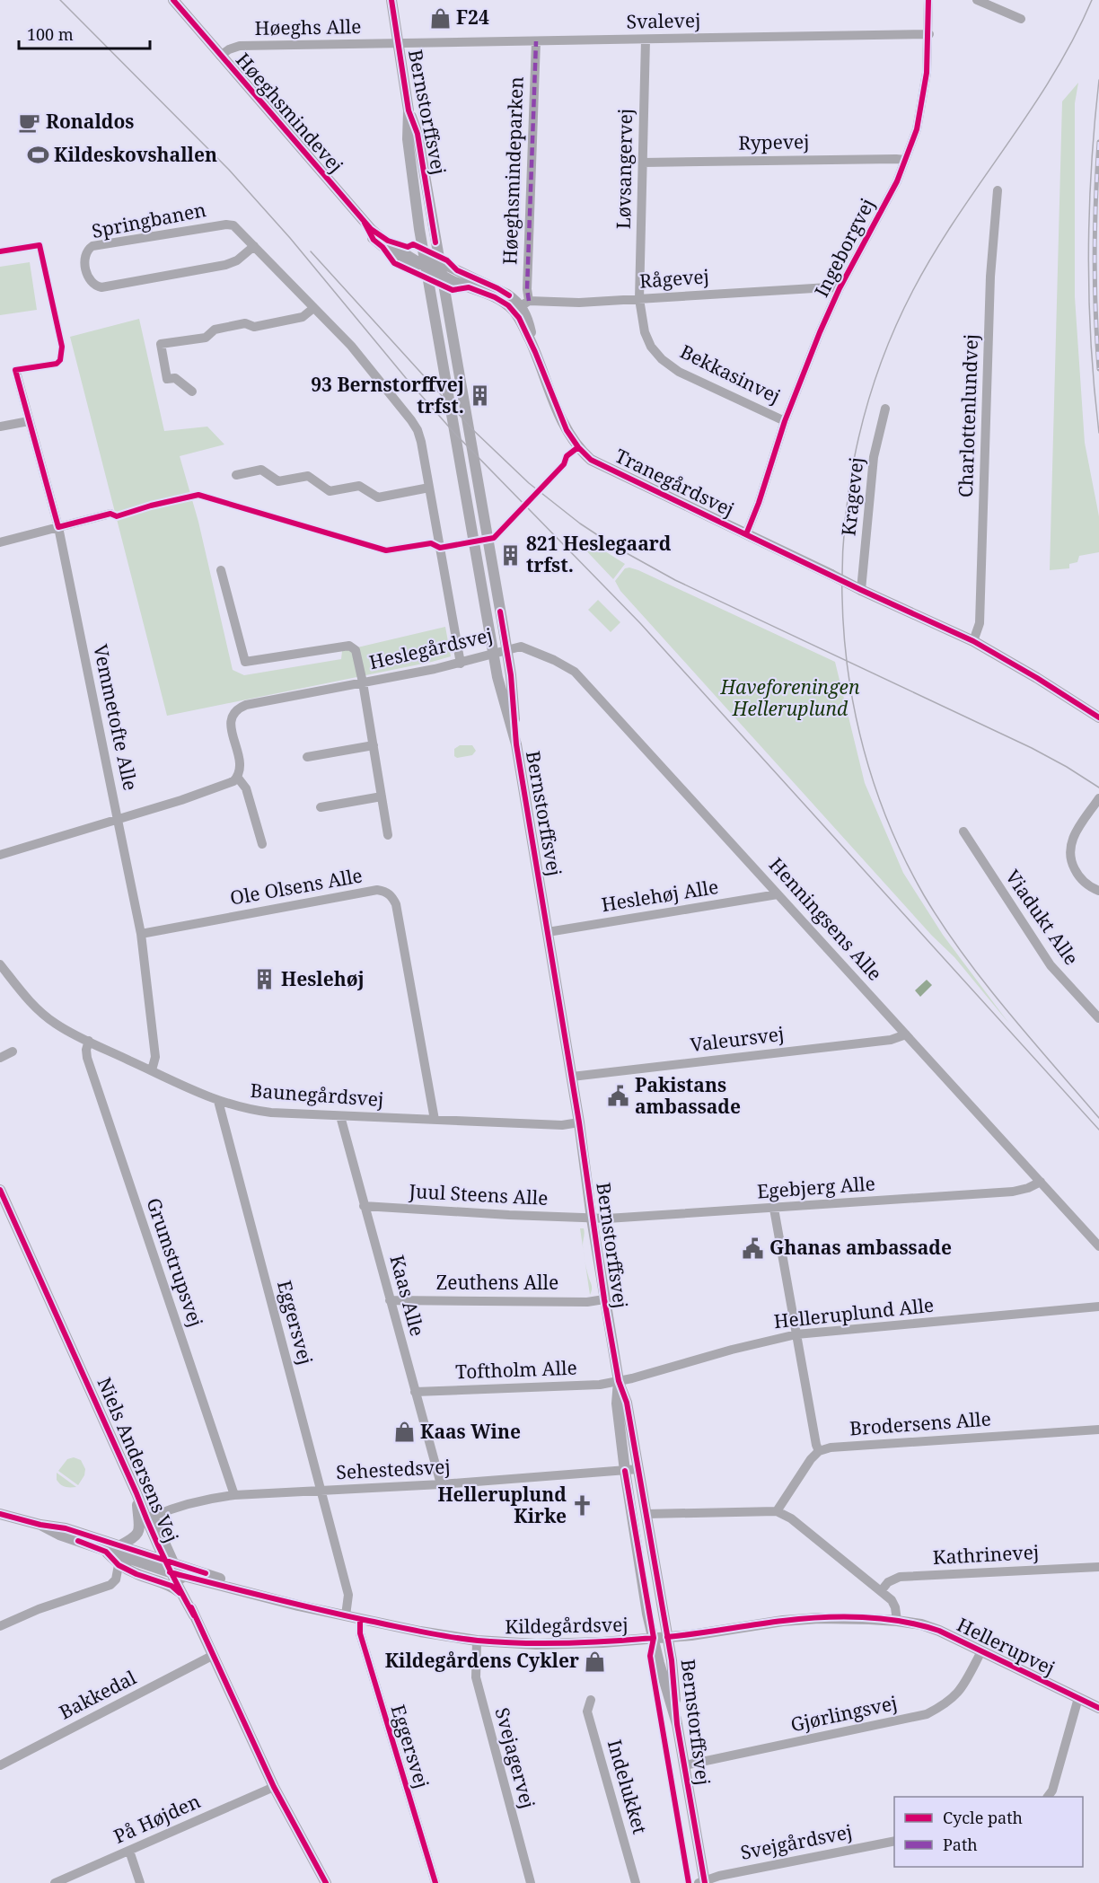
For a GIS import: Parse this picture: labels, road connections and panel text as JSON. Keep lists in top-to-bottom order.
{
  "streets": {
    "street": [
      "Svalevej",
      "Høeghs Alle",
      "Bernstorffsvej",
      "Høeghsmindevej",
      "Rypevej",
      "Løvsangervej",
      "Høeghsmindeparken",
      "Springbanen",
      "Ingeborgvej",
      "Rågevej",
      "Bekkasinvej",
      "Charlottenlundvej",
      "Tranegårdsvej",
      "Kragevej",
      "Heslegårdsvej",
      "Vemmetofte Alle",
      "Ole Olsens Alle",
      "Heslehøj Alle",
      "Viadukt Alle",
      "Henningsens Alle",
      "Valeursvej",
      "Baunegårdsvej",
      "Egebjerg Alle",
      "Juul Steens Alle",
      "Grumstrupsvej",
      "Zeuthens Alle",
      "Kaas Alle",
      "Helleruplund Alle",
      "Eggersvej",
      "Toftholm Alle",
      "Brodersens Alle",
      "Niels Andersens Vej",
      "Sehestedsvej",
      "Kathrinevej",
      "Kildegårdsvej",
      "Hellerupvej",
      "Bakkedal",
      "Gjørlingsvej",
      "Svejagervej",
      "Indelukket",
      "På Højden",
      "Svejgårdsvej"
    ]
  },
  "crossings": [
    ["Svalevej", "Høeghs Alle"],
    ["Svalevej", "Bernstorffsvej"],
    ["Svalevej", "Løvsangervej"],
    ["Svalevej", "Høeghsmindeparken"],
    ["Svalevej", "Ingeborgvej"],
    ["Høeghs Alle", "Bernstorffsvej"],
    ["Høeghs Alle", "Høeghsmindevej"],
    ["Bernstorffsvej", "Høeghsmindevej"],
    ["Bernstorffsvej", "Tranegårdsvej"],
    ["Bernstorffsvej", "Heslegårdsvej"],
    ["Bernstorffsvej", "Heslehøj Alle"],
    ["Bernstorffsvej", "Henningsens Alle"],
    ["Bernstorffsvej", "Valeursvej"],
    ["Bernstorffsvej", "Baunegårdsvej"],
    ["Bernstorffsvej", "Egebjerg Alle"],
    ["Bernstorffsvej", "Juul Steens Alle"],
    ["Bernstorffsvej", "Zeuthens Alle"],
    ["Bernstorffsvej", "Helleruplund Alle"],
    ["Bernstorffsvej", "Toftholm Alle"],
    ["Bernstorffsvej", "Sehestedsvej"],
    ["Bernstorffsvej", "Kildegårdsvej"],
    ["Bernstorffsvej", "Gjørlingsvej"],
    ["Bernstorffsvej", "Svejgårdsvej"],
    ["Høeghsmindevej", "Tranegårdsvej"],
    ["Rypevej", "Løvsangervej"],
    ["Rypevej", "Ingeborgvej"],
    ["Løvsangervej", "Rågevej"],
    ["Løvsangervej", "Bekkasinvej"],
    ["Høeghsmindeparken", "Rågevej"],
    ["Høeghsmindeparken", "Tranegårdsvej"],
    ["Springbanen", "Heslegårdsvej"],
    ["Ingeborgvej", "Rågevej"],
    ["Ingeborgvej", "Bekkasinvej"],
    ["Ingeborgvej", "Tranegårdsvej"],
    ["Rågevej", "Bekkasinvej"],
    ["Rågevej", "Tranegårdsvej"],
    ["Charlottenlundvej", "Tranegårdsvej"],
    ["Tranegårdsvej", "Kragevej"],
    ["Heslegårdsvej", "Henningsens Alle"],
    ["Vemmetofte Alle", "Ole Olsens Alle"],
    ["Vemmetofte Alle", "Baunegårdsvej"],
    ["Ole Olsens Alle", "Baunegårdsvej"],
    ["Heslehøj Alle", "Henningsens Alle"],
    ["Henningsens Alle", "Valeursvej"],
    ["Henningsens Alle", "Egebjerg Alle"],
    ["Baunegårdsvej", "Grumstrupsvej"],
    ["Baunegårdsvej", "Kaas Alle"],
    ["Baunegårdsvej", "Eggersvej"],
    ["Egebjerg Alle", "Juul Steens Alle"],
    ["Juul Steens Alle", "Kaas Alle"],
    ["Grumstrupsvej", "Sehestedsvej"],
    ["Zeuthens Alle", "Kaas Alle"],
    ["Kaas Alle", "Toftholm Alle"],
    ["Kaas Alle", "Sehestedsvej"],
    ["Helleruplund Alle", "Toftholm Alle"],
    ["Eggersvej", "Sehestedsvej"],
    ["Eggersvej", "Kildegårdsvej"],
    ["Niels Andersens Vej", "Sehestedsvej"],
    ["Niels Andersens Vej", "Kildegårdsvej"],
    ["Niels Andersens Vej", "Bakkedal"],
    ["Niels Andersens Vej", "På Højden"],
    ["Kildegårdsvej", "Hellerupvej"],
    ["Kildegårdsvej", "Svejagervej"],
    ["Hellerupvej", "Gjørlingsvej"]
  ],
  "parks": ["Haveforeningen Helleruplund"],
  "places": {
    "shop": ["F24", "Kaas Wine", "Kildegårdens Cykler"],
    "cafe": ["Ronaldos"],
    "sports": ["Kildeskovshallen"],
    "building": ["93 Bernstorffvej trfst.", "821 Heslegaard trfst.", "Heslehøj"],
    "public building": ["Pakistans ambassade", "Ghanas ambassade"],
    "church": ["Helleruplund Kirke"]
  },
  "legend": ["Cycle path", "Path"],
  "scale_bar": "100 m"
}
